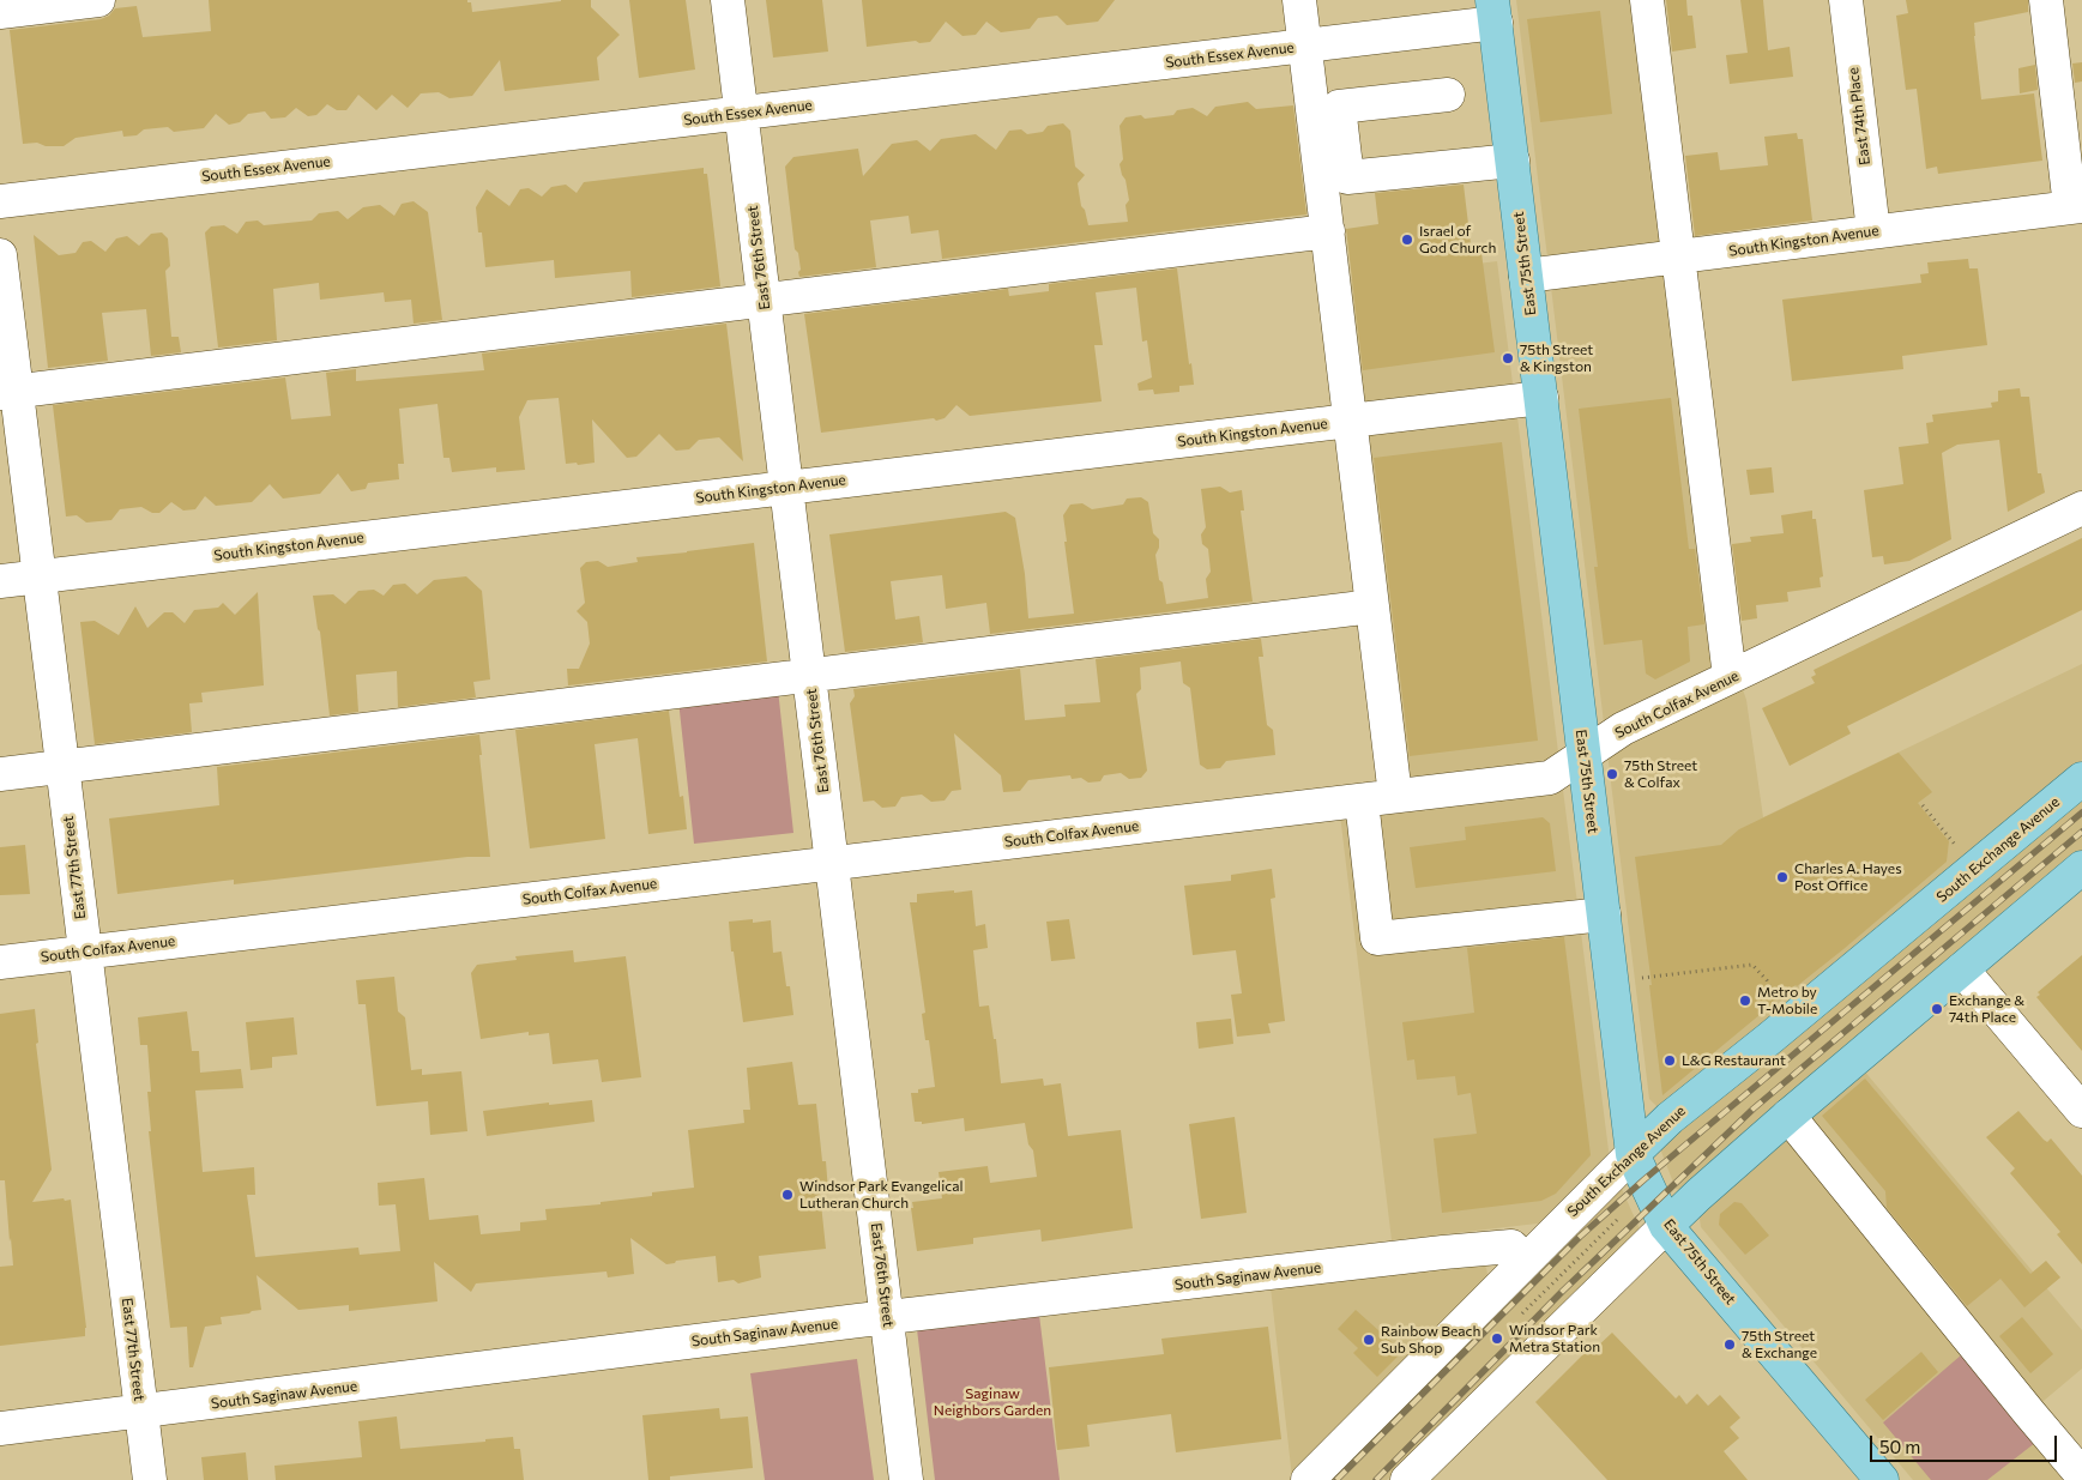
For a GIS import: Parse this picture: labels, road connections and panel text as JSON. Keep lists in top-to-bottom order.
{
  "streets": {
    "main road": ["East 75th Street", "South Exchange Avenue"],
    "street": [
      "South Essex Avenue",
      "East 74th Place",
      "South Kingston Avenue",
      "East 76th Street",
      "South Colfax Avenue",
      "East 77th Street",
      "South Saginaw Avenue"
    ]
  },
  "crossings": [
    ["South Essex Avenue", "East 76th Street"],
    ["South Essex Avenue", "East 75th Street"],
    ["East 74th Place", "South Kingston Avenue"],
    ["South Kingston Avenue", "East 76th Street"],
    ["South Kingston Avenue", "East 75th Street"],
    ["South Kingston Avenue", "East 77th Street"],
    ["East 76th Street", "South Colfax Avenue"],
    ["East 76th Street", "South Saginaw Avenue"],
    ["East 75th Street", "South Colfax Avenue"],
    ["East 75th Street", "South Exchange Avenue"],
    ["South Colfax Avenue", "East 77th Street"],
    ["South Exchange Avenue", "South Saginaw Avenue"],
    ["East 77th Street", "South Saginaw Avenue"]
  ],
  "parks": ["Saginaw Neighbors Garden"],
  "places": [
    "Israel of God Church",
    "75th Street & Kingston",
    "75th Street & Colfax",
    "Charles A. Hayes Post Office",
    "Metro by T-Mobile",
    "Exchange & 74th Place",
    "L&G Restaurant",
    "Windsor Park Evangelical Lutheran Church",
    "Windsor Park Metra Station",
    "Rainbow Beach Sub Shop",
    "75th Street & Exchange"
  ],
  "scale_bar": "50 m"
}
